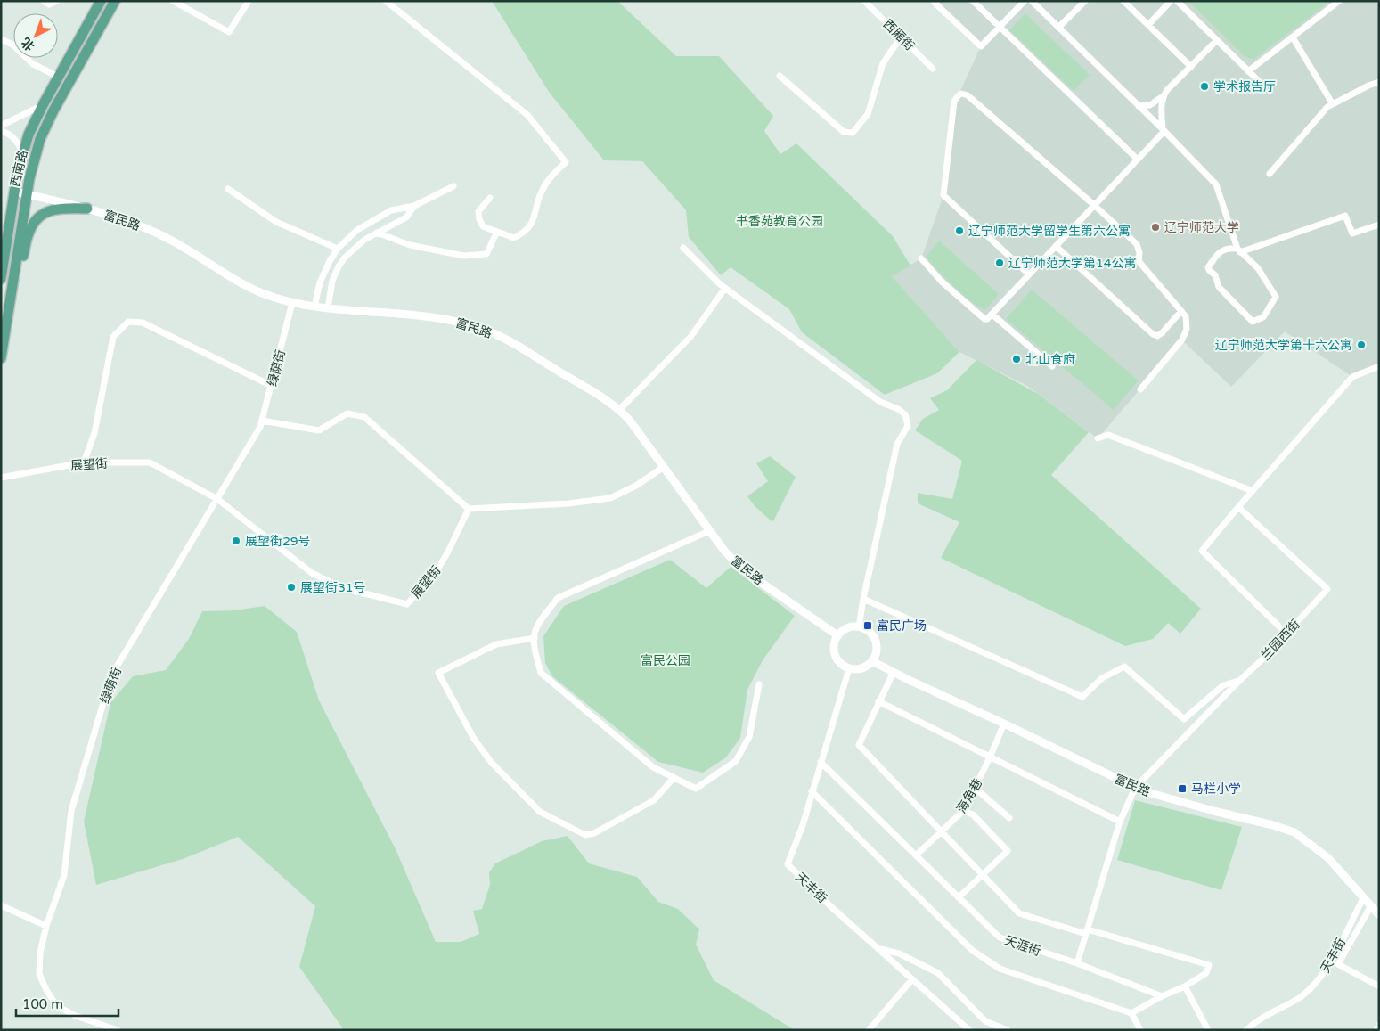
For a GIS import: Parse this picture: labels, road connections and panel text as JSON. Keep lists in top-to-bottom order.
{
  "streets": {
    "main road": ["西南路"],
    "street": [
      "西厢街",
      "富民路",
      "绿荫街",
      "展望街",
      "兰园西街",
      "海角巷",
      "天丰街",
      "天涯街"
    ]
  },
  "crossings": [
    ["西南路", "富民路"],
    ["富民路", "绿荫街"],
    ["富民路", "兰园西街"],
    ["富民路", "海角巷"],
    ["富民路", "天丰街"],
    ["绿荫街", "展望街"],
    ["兰园西街", "天涯街"],
    ["海角巷", "天涯街"],
    ["天丰街", "天涯街"]
  ],
  "parks": ["书香苑教育公园", "富民公园"],
  "places": {
    "other": [
      "学术报告厅",
      "辽宁师范大学",
      "辽宁师范大学留学生第六公寓",
      "辽宁师范大学第14公寓",
      "辽宁师范大学第十六公寓",
      "北山食府",
      "展望街29号",
      "展望街31号"
    ],
    "transit": ["富民广场", "马栏小学"]
  },
  "scale_bar": "100 m",
  "north": "bottom left"
}
